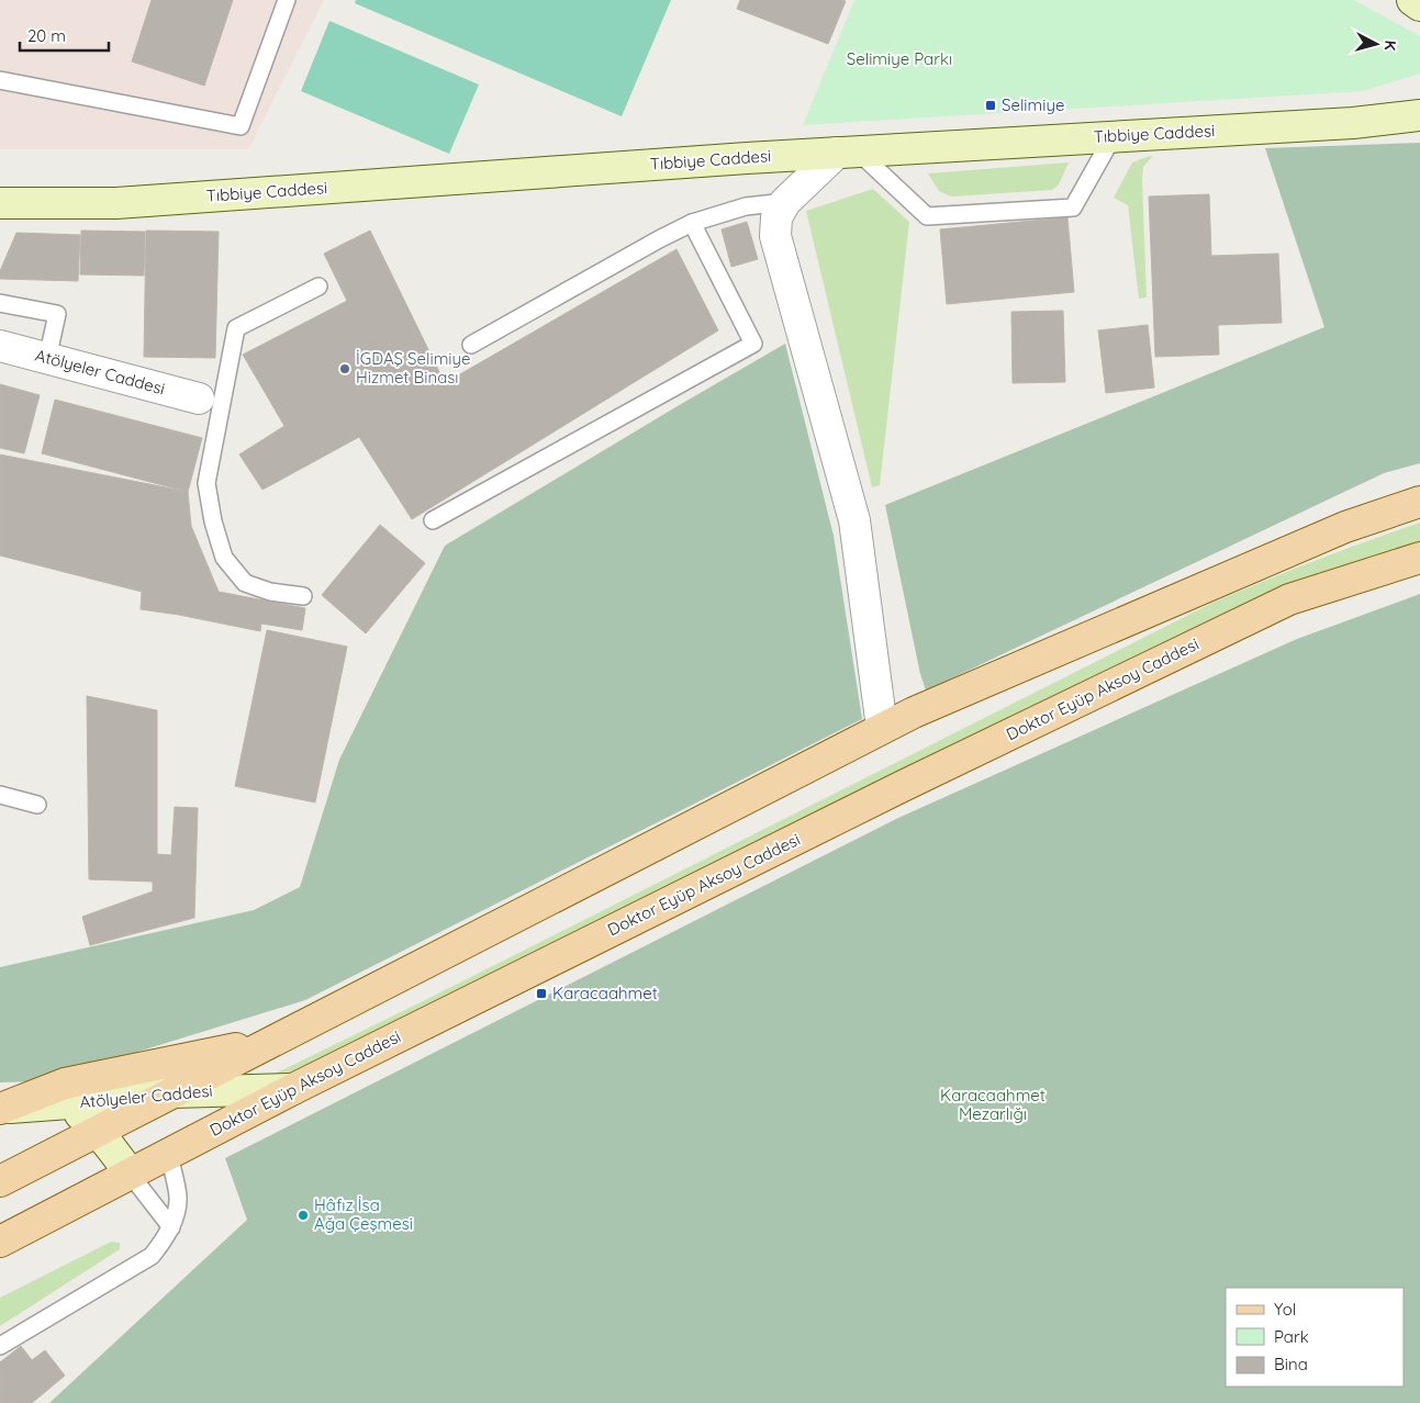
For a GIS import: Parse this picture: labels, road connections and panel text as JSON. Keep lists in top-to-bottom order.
{
  "streets": {
    "main road": ["Tıbbiye Caddesi", "Atölyeler Caddesi", "Doktor Eyüp Aksoy Caddesi"]
  },
  "crossings": [
    ["Atölyeler Caddesi", "Doktor Eyüp Aksoy Caddesi"]
  ],
  "parks": ["Selimiye Parkı", "Karacaahmet Mezarlığı"],
  "places": {
    "transit": ["Selimiye", "Karacaahmet"],
    "other": ["İGDAŞ Selimiye Hizmet Binası", "Hâfız İsa Ağa Çeşmesi"]
  },
  "legend": ["Yol", "Park", "Bina"],
  "scale_bar": "20 m",
  "north": "right"
}
